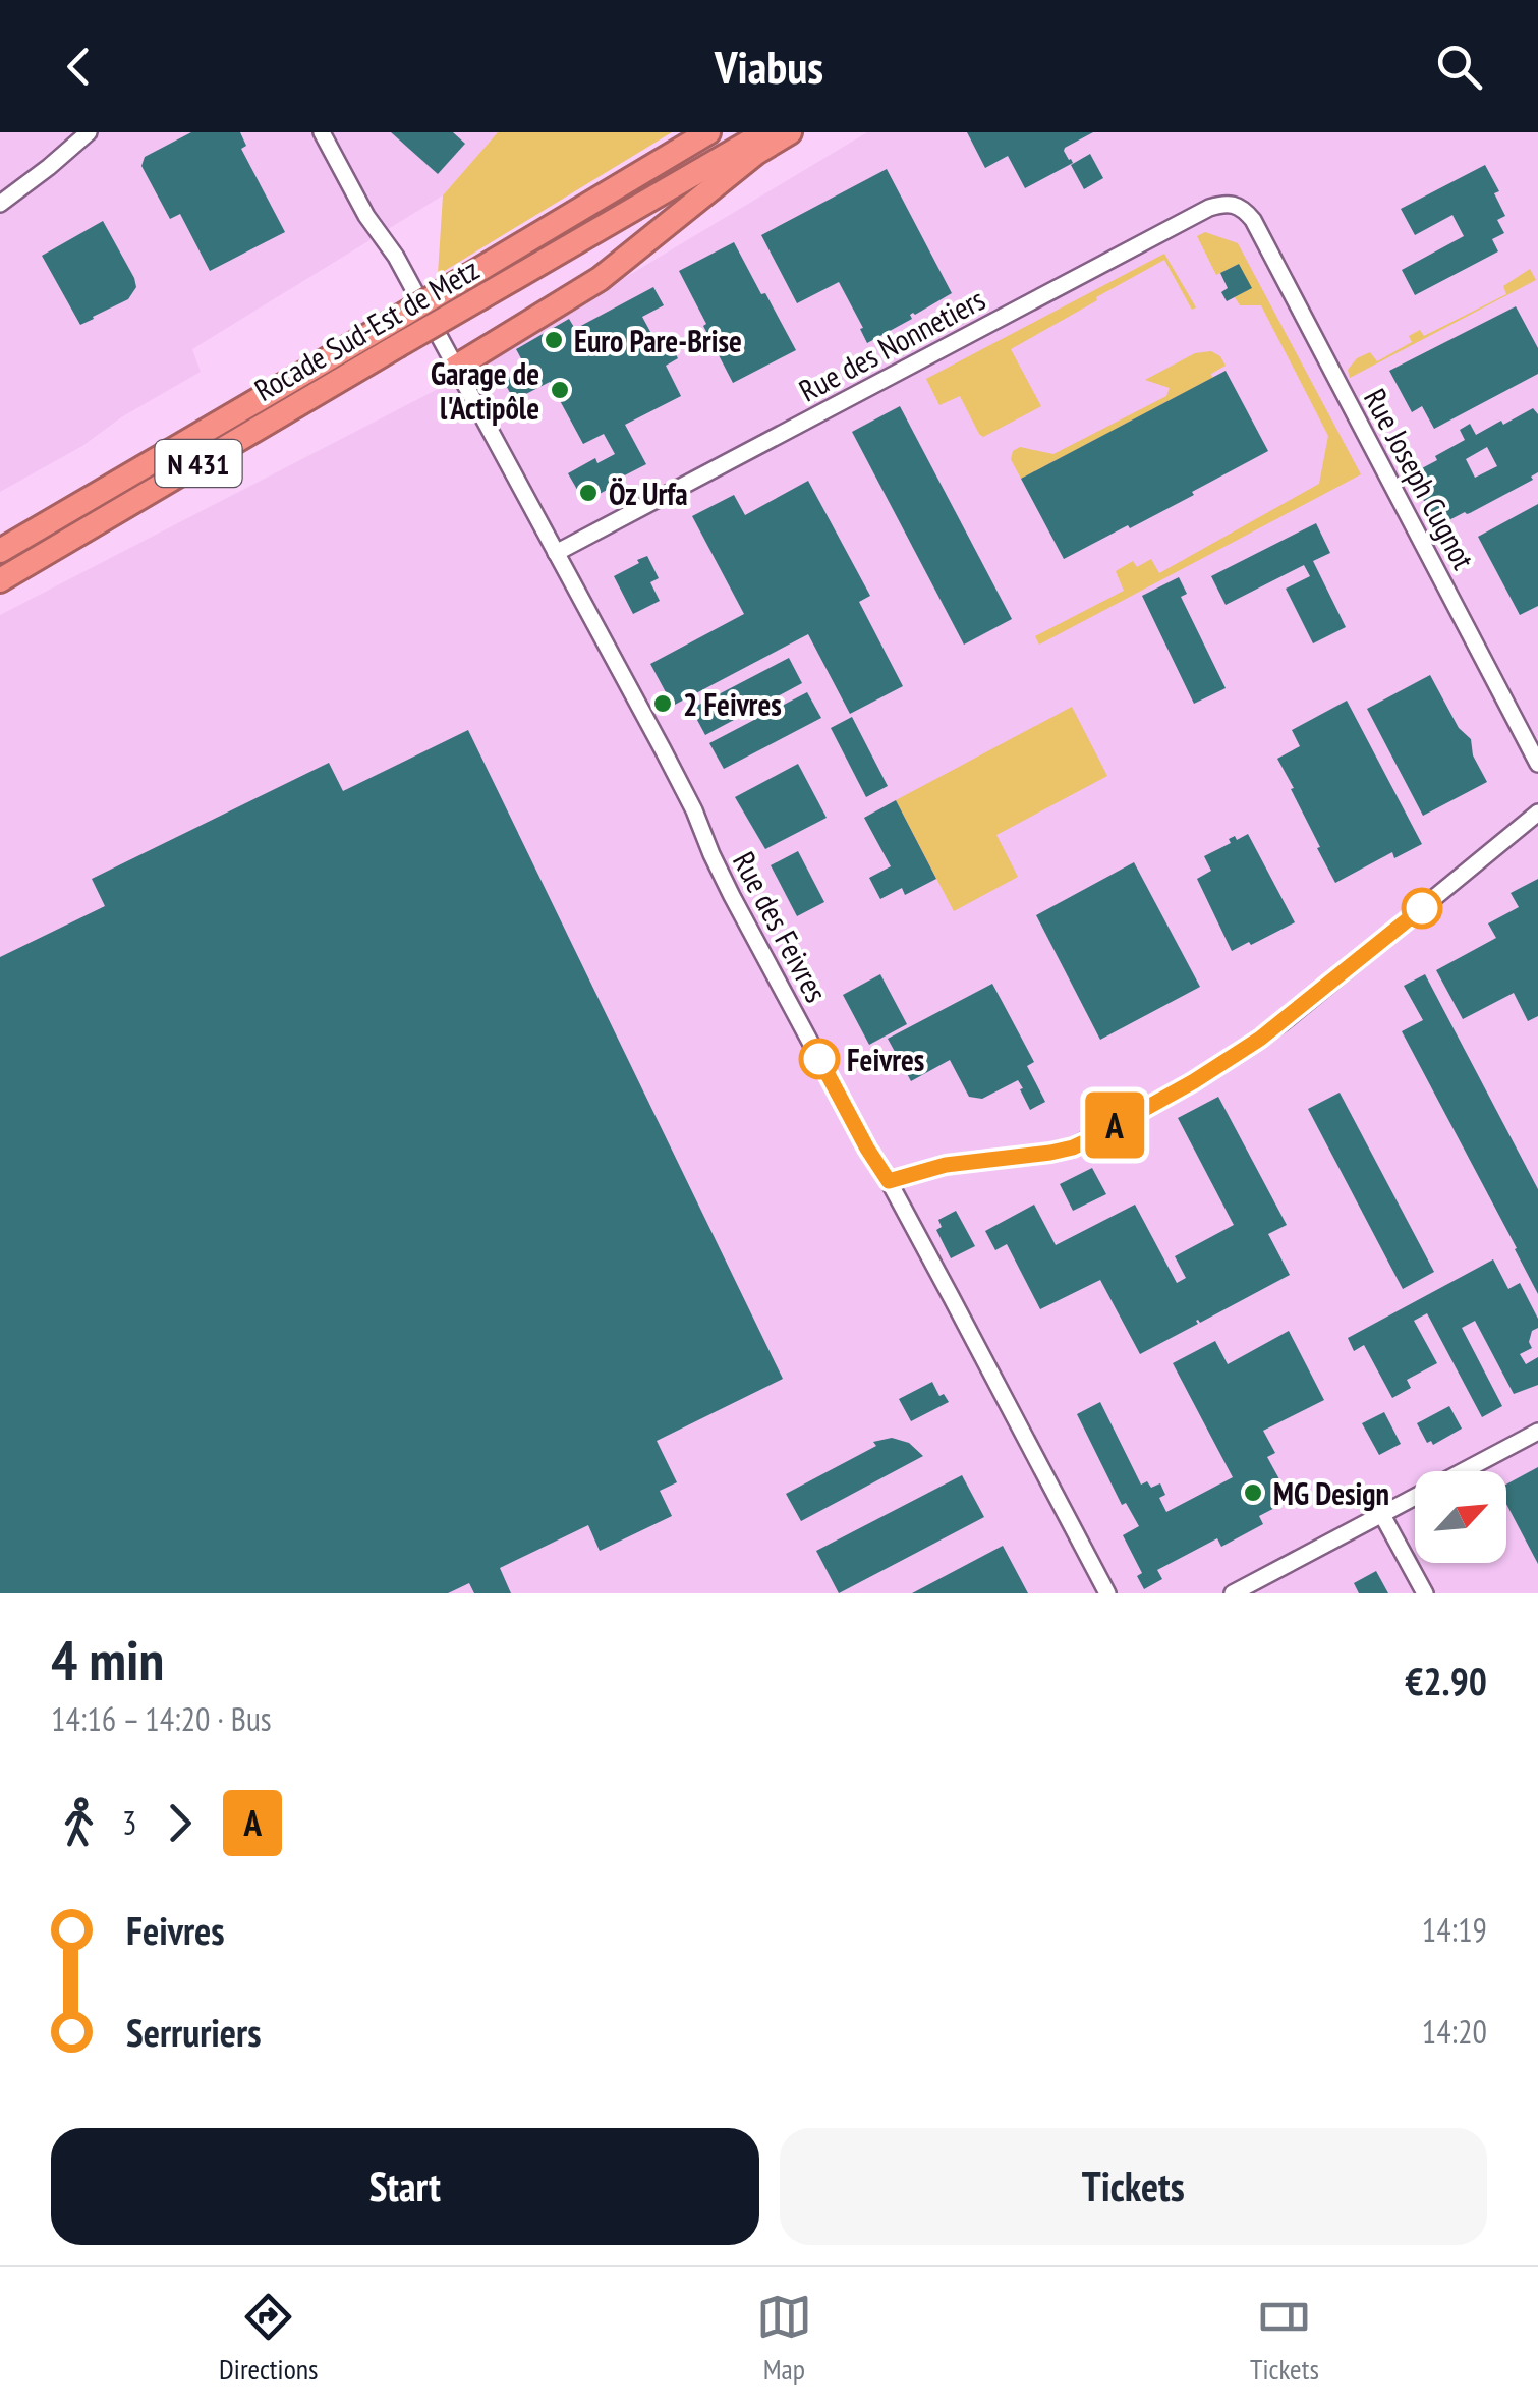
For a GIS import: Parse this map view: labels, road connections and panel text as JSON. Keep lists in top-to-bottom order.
{
  "streets": {
    "highway": ["Rocade Sud-Est de Metz", "N 431"],
    "street": ["Rue des Nonnetiers", "Rue Joseph Cugnot", "Rue des Feivres"]
  },
  "crossings": [
    ["Rue des Nonnetiers", "Rue Joseph Cugnot"],
    ["Rue des Nonnetiers", "Rue des Feivres"]
  ],
  "places": [
    "Euro Pare-Brise",
    "Garage de l'Actipôle",
    "Öz Urfa",
    "2 Feivres",
    "Feivres",
    "MG Design"
  ],
  "lines": ["bus line A"],
  "north": "top right",
  "page": {
    "header": "Viabus",
    "on_map": "A",
    "heading": ["4 min", "14:16 – 14:20 · Bus", "€2.90"],
    "legs": ["3", "A"],
    "list": [
      {
        "name": "Feivres",
        "value": "14:19"
      },
      {
        "name": "Serruriers",
        "value": "14:20"
      }
    ],
    "buttons": ["Start", "Tickets"],
    "tabs": ["Directions", "Map", "Tickets"]
  }
}
